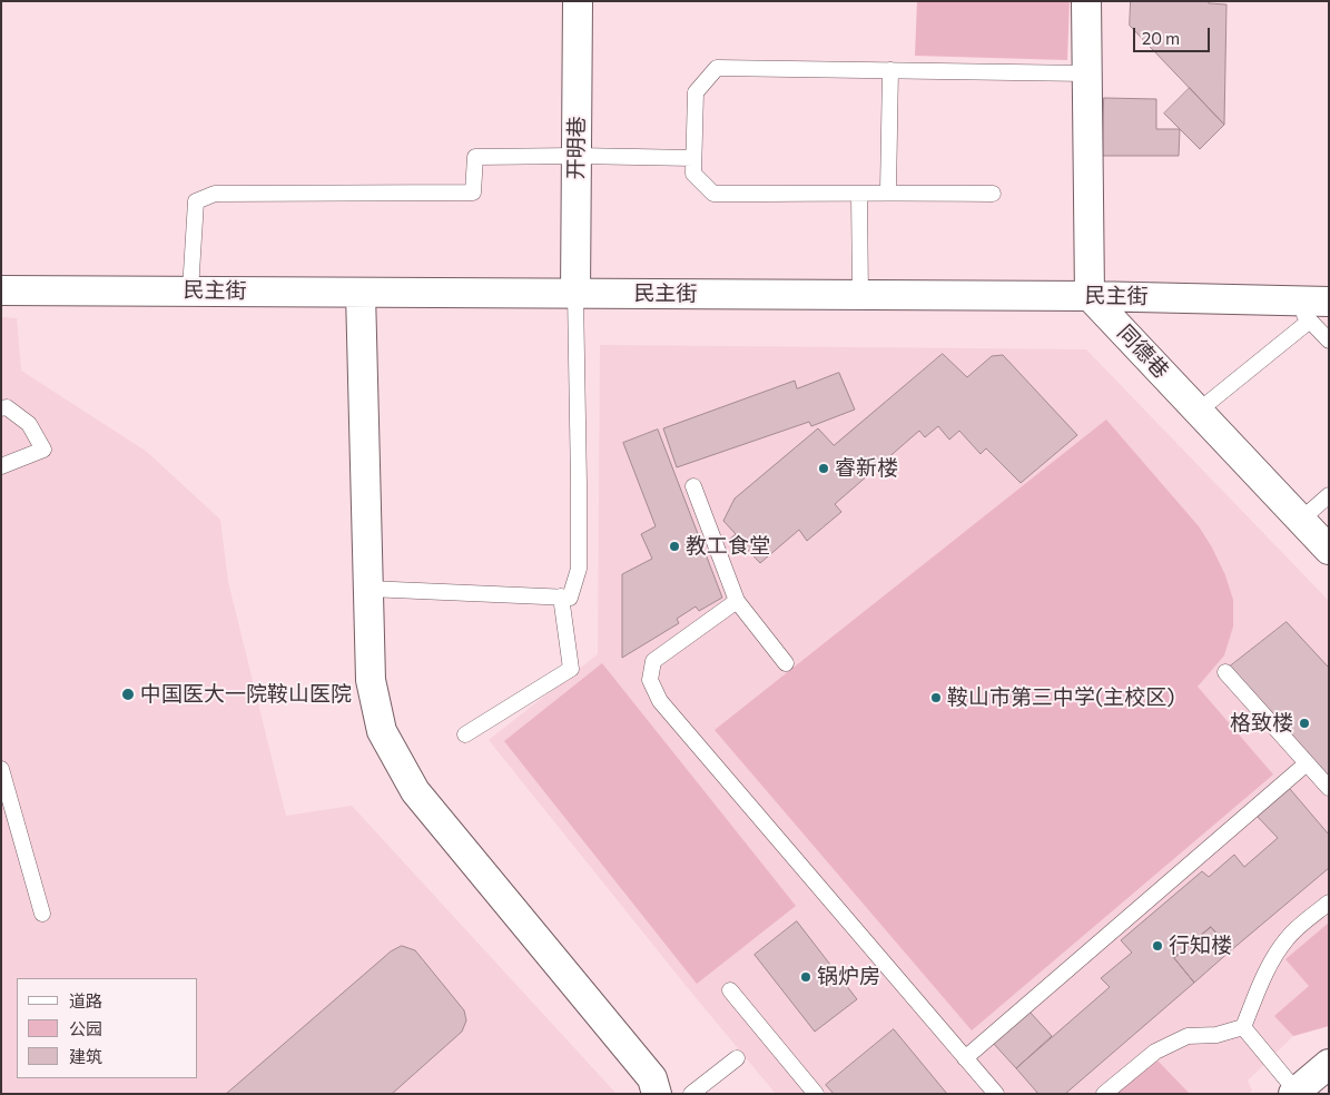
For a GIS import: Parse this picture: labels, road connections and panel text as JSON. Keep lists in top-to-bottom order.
{
  "streets": {
    "street": ["开明巷", "民主街", "同德巷"]
  },
  "crossings": [
    ["开明巷", "民主街"],
    ["民主街", "同德巷"]
  ],
  "places": [
    "睿新楼",
    "教工食堂",
    "中国医大一院鞍山医院",
    "鞍山市第三中学(主校区)",
    "格致楼",
    "行知楼",
    "锅炉房"
  ],
  "legend": ["道路", "公园", "建筑"],
  "scale_bar": "20 m"
}
